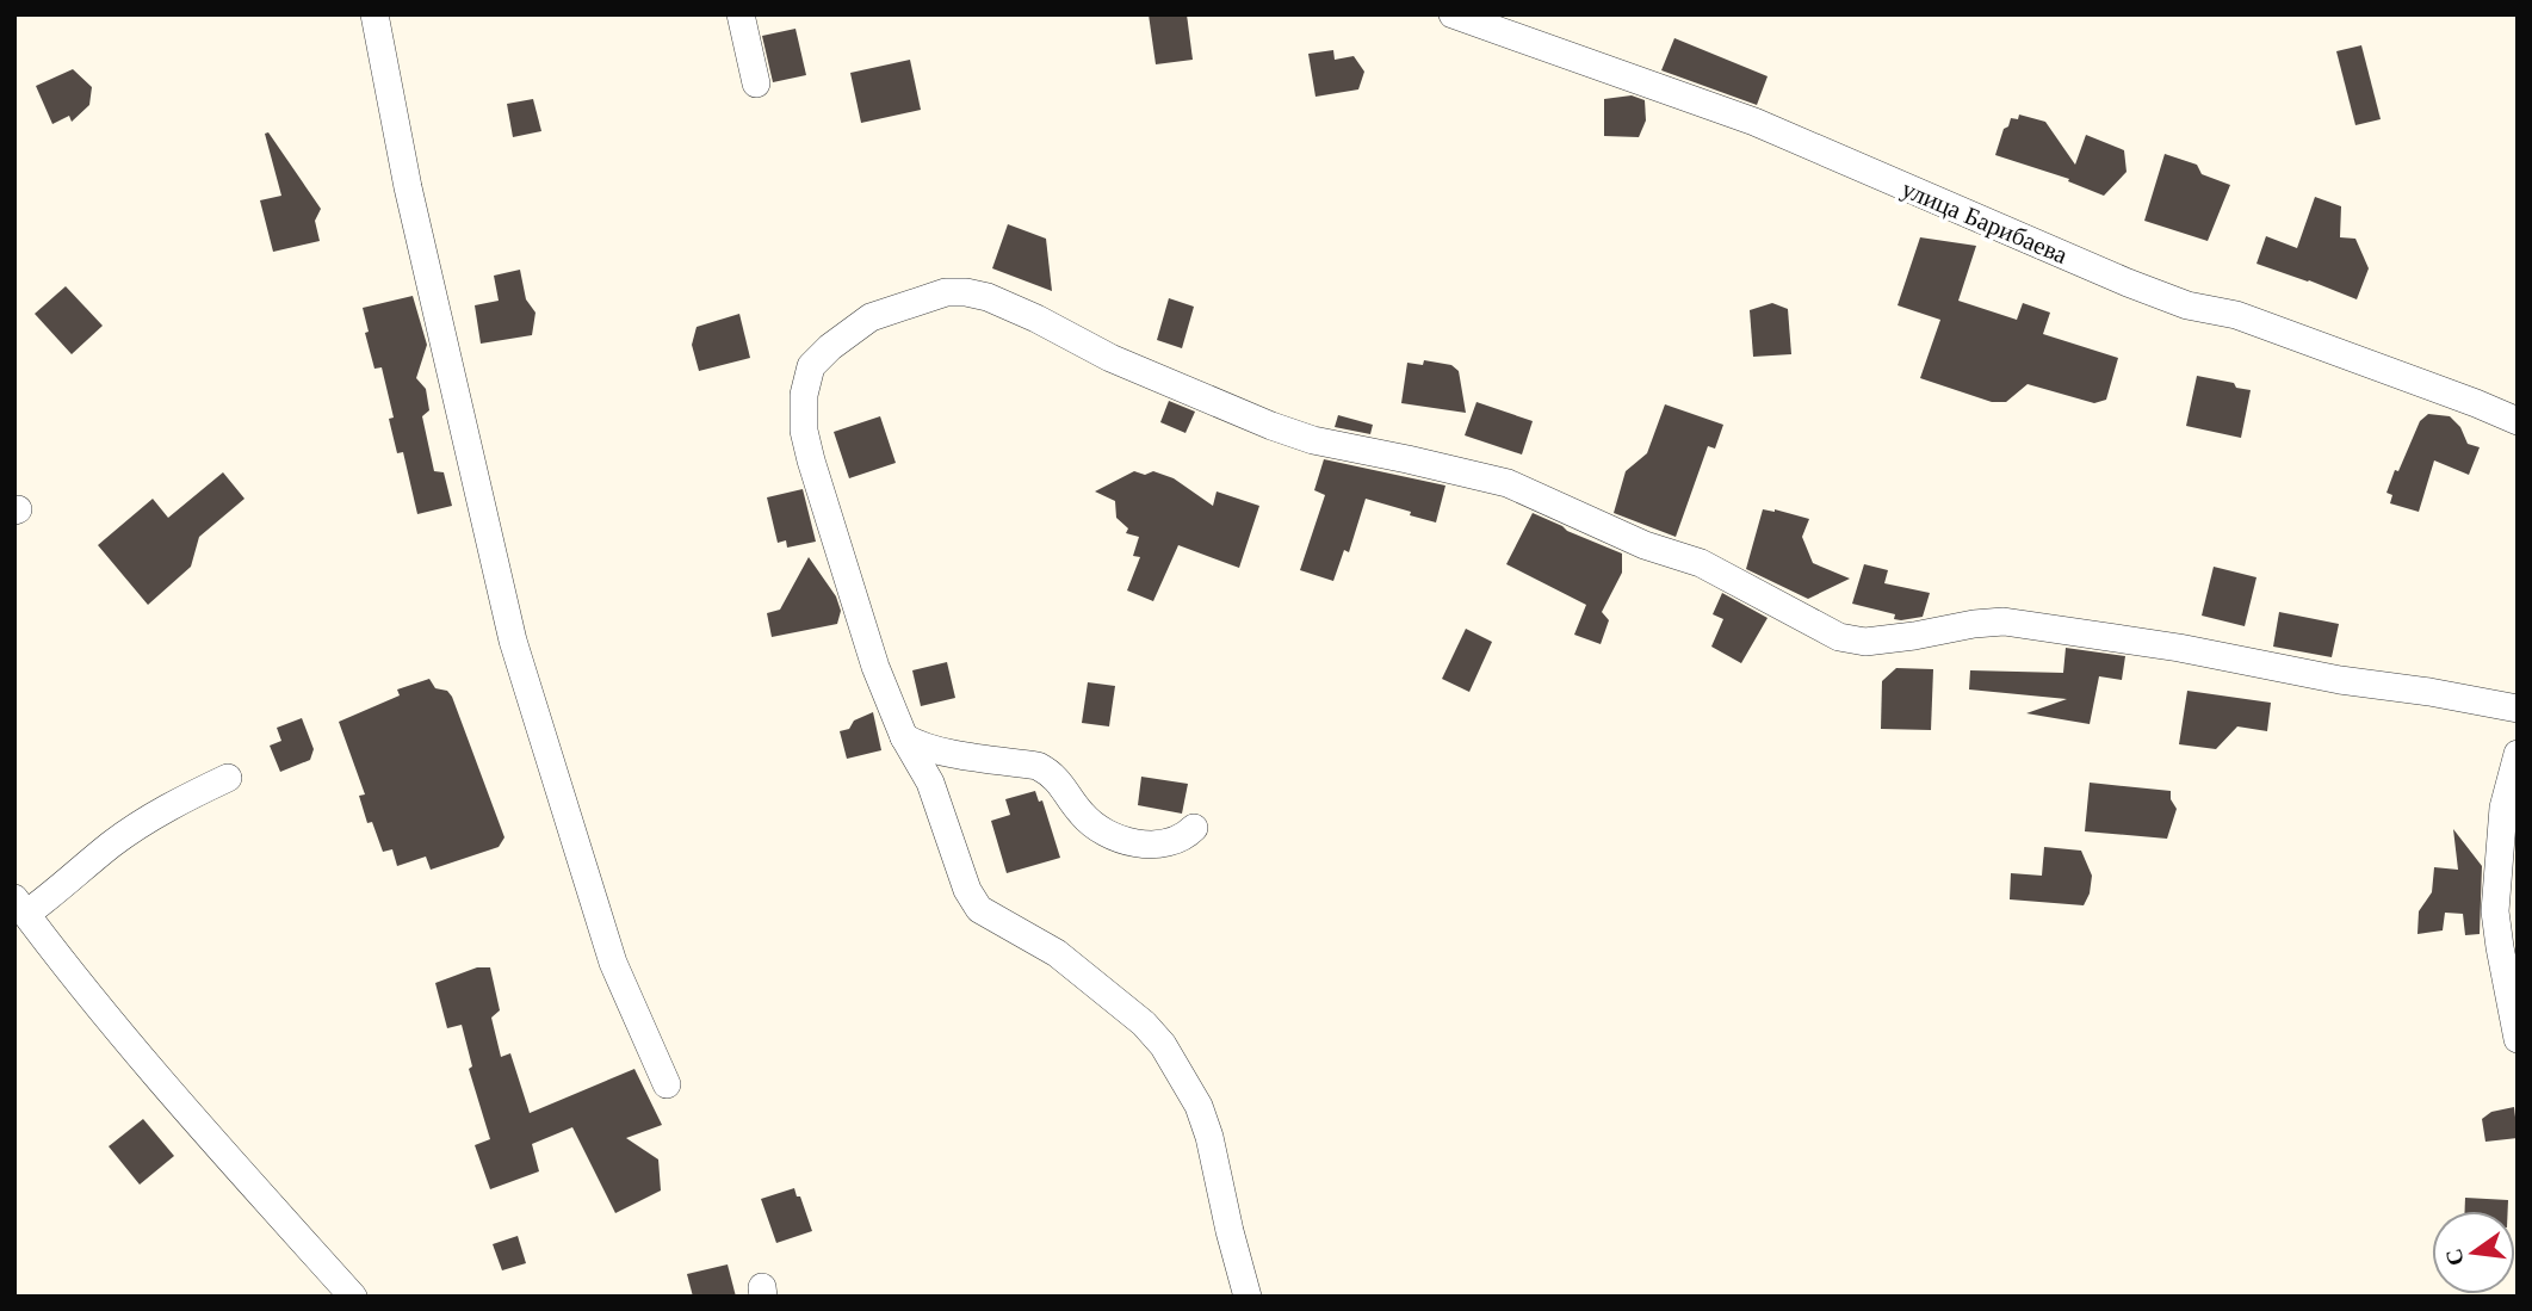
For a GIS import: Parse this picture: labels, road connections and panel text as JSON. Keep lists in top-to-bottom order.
{
  "streets": {
    "street": ["улица Барибаева"]
  },
  "north": "left"
}
